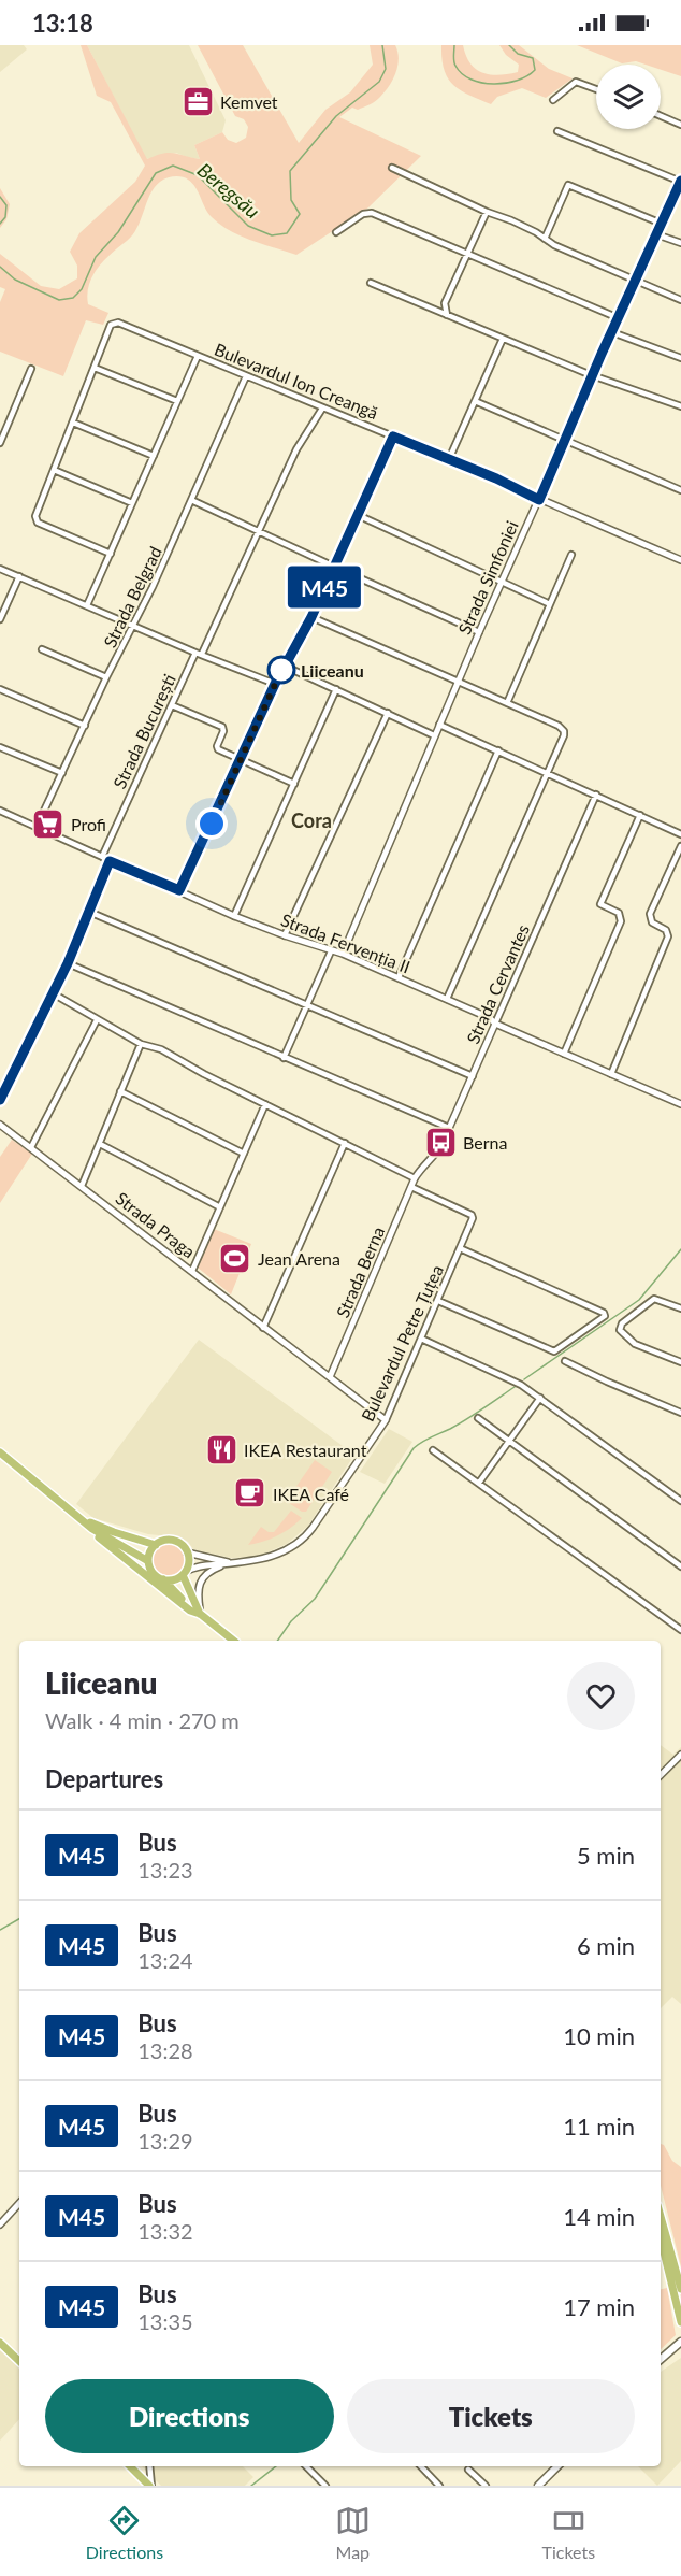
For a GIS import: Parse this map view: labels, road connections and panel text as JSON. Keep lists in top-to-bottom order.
{
  "streets": {
    "street": [
      "Bulevardul Ion Creangă",
      "Strada Simfoniei",
      "Strada Belgrad",
      "Strada București",
      "Strada Fervenția II",
      "Strada Cervantes",
      "Strada Praga",
      "Strada Berna",
      "Bulevardul Petre Țuțea"
    ]
  },
  "crossings": [
    ["Bulevardul Ion Creangă", "Strada Simfoniei"],
    ["Bulevardul Ion Creangă", "Strada Belgrad"],
    ["Bulevardul Ion Creangă", "Strada București"],
    ["Strada Simfoniei", "Strada Fervenția II"],
    ["Strada Belgrad", "Strada Fervenția II"],
    ["Strada București", "Strada Fervenția II"],
    ["Strada Fervenția II", "Strada Cervantes"],
    ["Strada Cervantes", "Strada Berna"],
    ["Strada Praga", "Strada Berna"],
    ["Strada Praga", "Bulevardul Petre Țuțea"],
    ["Strada Berna", "Bulevardul Petre Țuțea"]
  ],
  "districts": ["Cora"],
  "water": ["Beregsău"],
  "places": {
    "office": ["Kemvet"],
    "other": ["Liiceanu"],
    "supermarket": ["Profi"],
    "bus stop": ["Berna"],
    "sports": ["Jean Arena"],
    "restaurant": ["IKEA Restaurant"],
    "cafe": ["IKEA Café"]
  },
  "lines": ["bus line M45"],
  "page": {
    "status": "13:18",
    "on_map": "M45",
    "heading": [
      ["Liiceanu", "Walk · 4 min · 270 m"],
      "Departures"
    ],
    "list": [
      {
        "mark": "M45",
        "name": "Bus",
        "note": "13:23",
        "value": "5 min"
      },
      {
        "mark": "M45",
        "name": "Bus",
        "note": "13:24",
        "value": "6 min"
      },
      {
        "mark": "M45",
        "name": "Bus",
        "note": "13:28",
        "value": "10 min"
      },
      {
        "mark": "M45",
        "name": "Bus",
        "note": "13:29",
        "value": "11 min"
      },
      {
        "mark": "M45",
        "name": "Bus",
        "note": "13:32",
        "value": "14 min"
      },
      {
        "mark": "M45",
        "name": "Bus",
        "note": "13:35",
        "value": "17 min"
      }
    ],
    "buttons": ["Directions", "Tickets"],
    "tabs": ["Directions", "Map", "Tickets"]
  }
}
